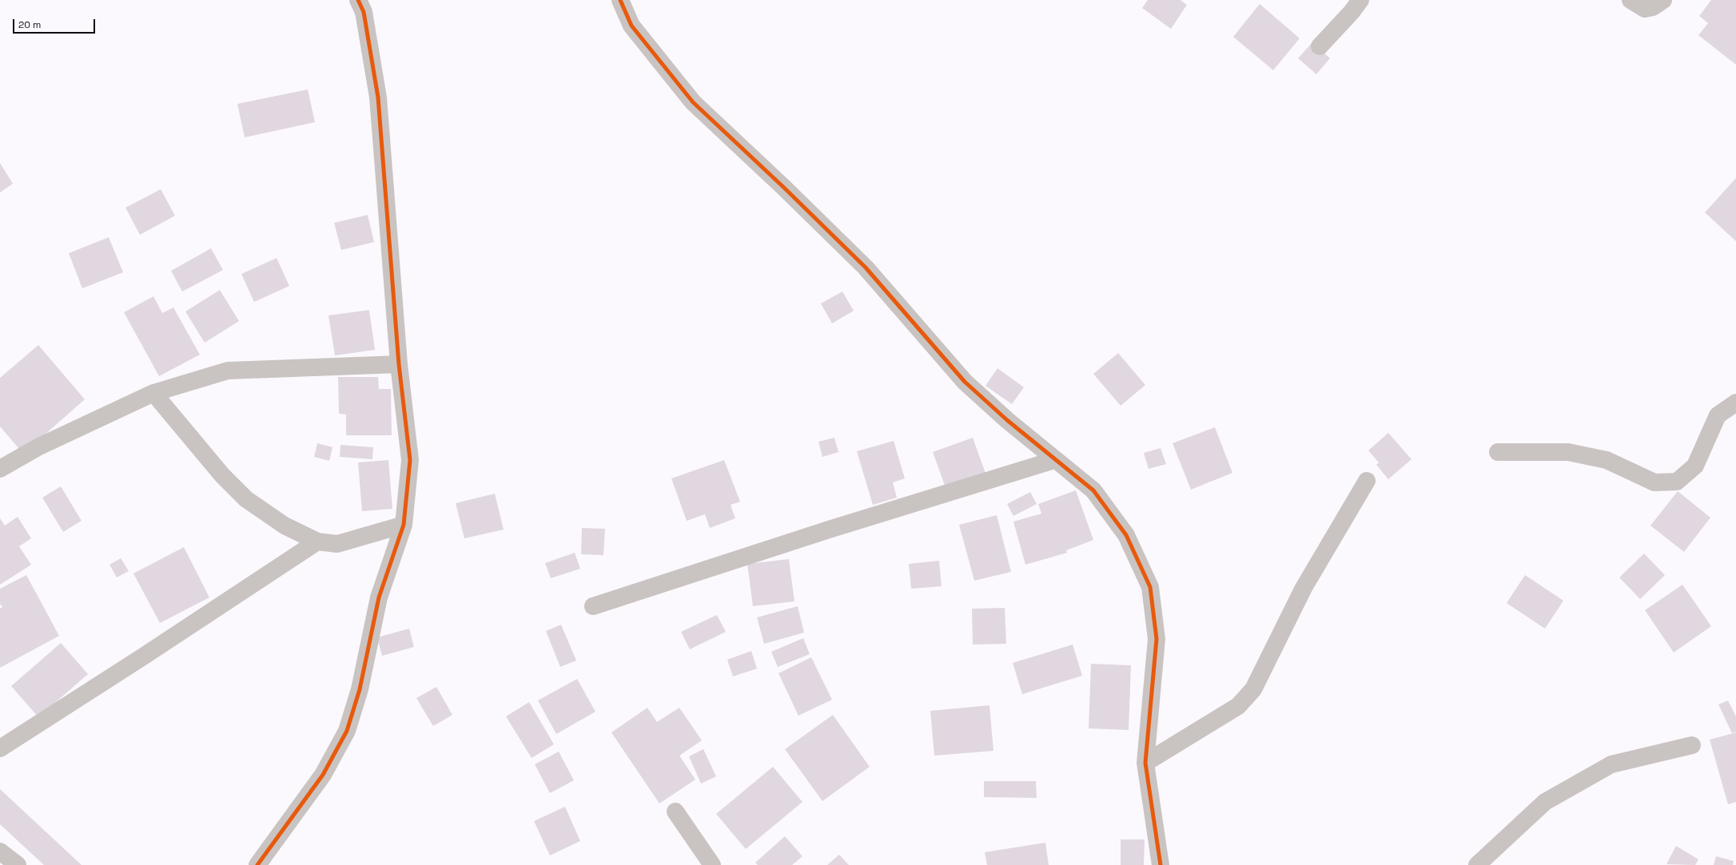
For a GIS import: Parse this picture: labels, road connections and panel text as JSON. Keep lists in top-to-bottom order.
{
  "scale_bar": "20 m"
}
